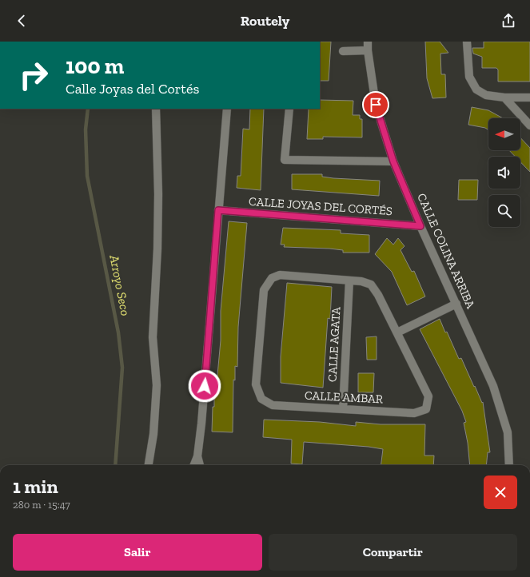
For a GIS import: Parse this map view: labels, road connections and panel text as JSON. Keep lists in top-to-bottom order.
{
  "streets": {
    "street": [
      "CALLE JOYAS DEL CORTÉS",
      "CALLE COLINA ARRIBA",
      "CALLE AGATA",
      "CALLE AMBAR"
    ]
  },
  "crossings": [
    ["CALLE JOYAS DEL CORTÉS", "CALLE COLINA ARRIBA"],
    ["CALLE AGATA", "CALLE AMBAR"]
  ],
  "water": ["Arroyo Seco"],
  "north": "left",
  "page": {
    "header": "Routely",
    "turn": ["100 m", "Calle Joyas del Cortés"],
    "heading": ["1 min", "280 m · 15:47"],
    "buttons": ["Salir", "Compartir"]
  }
}
